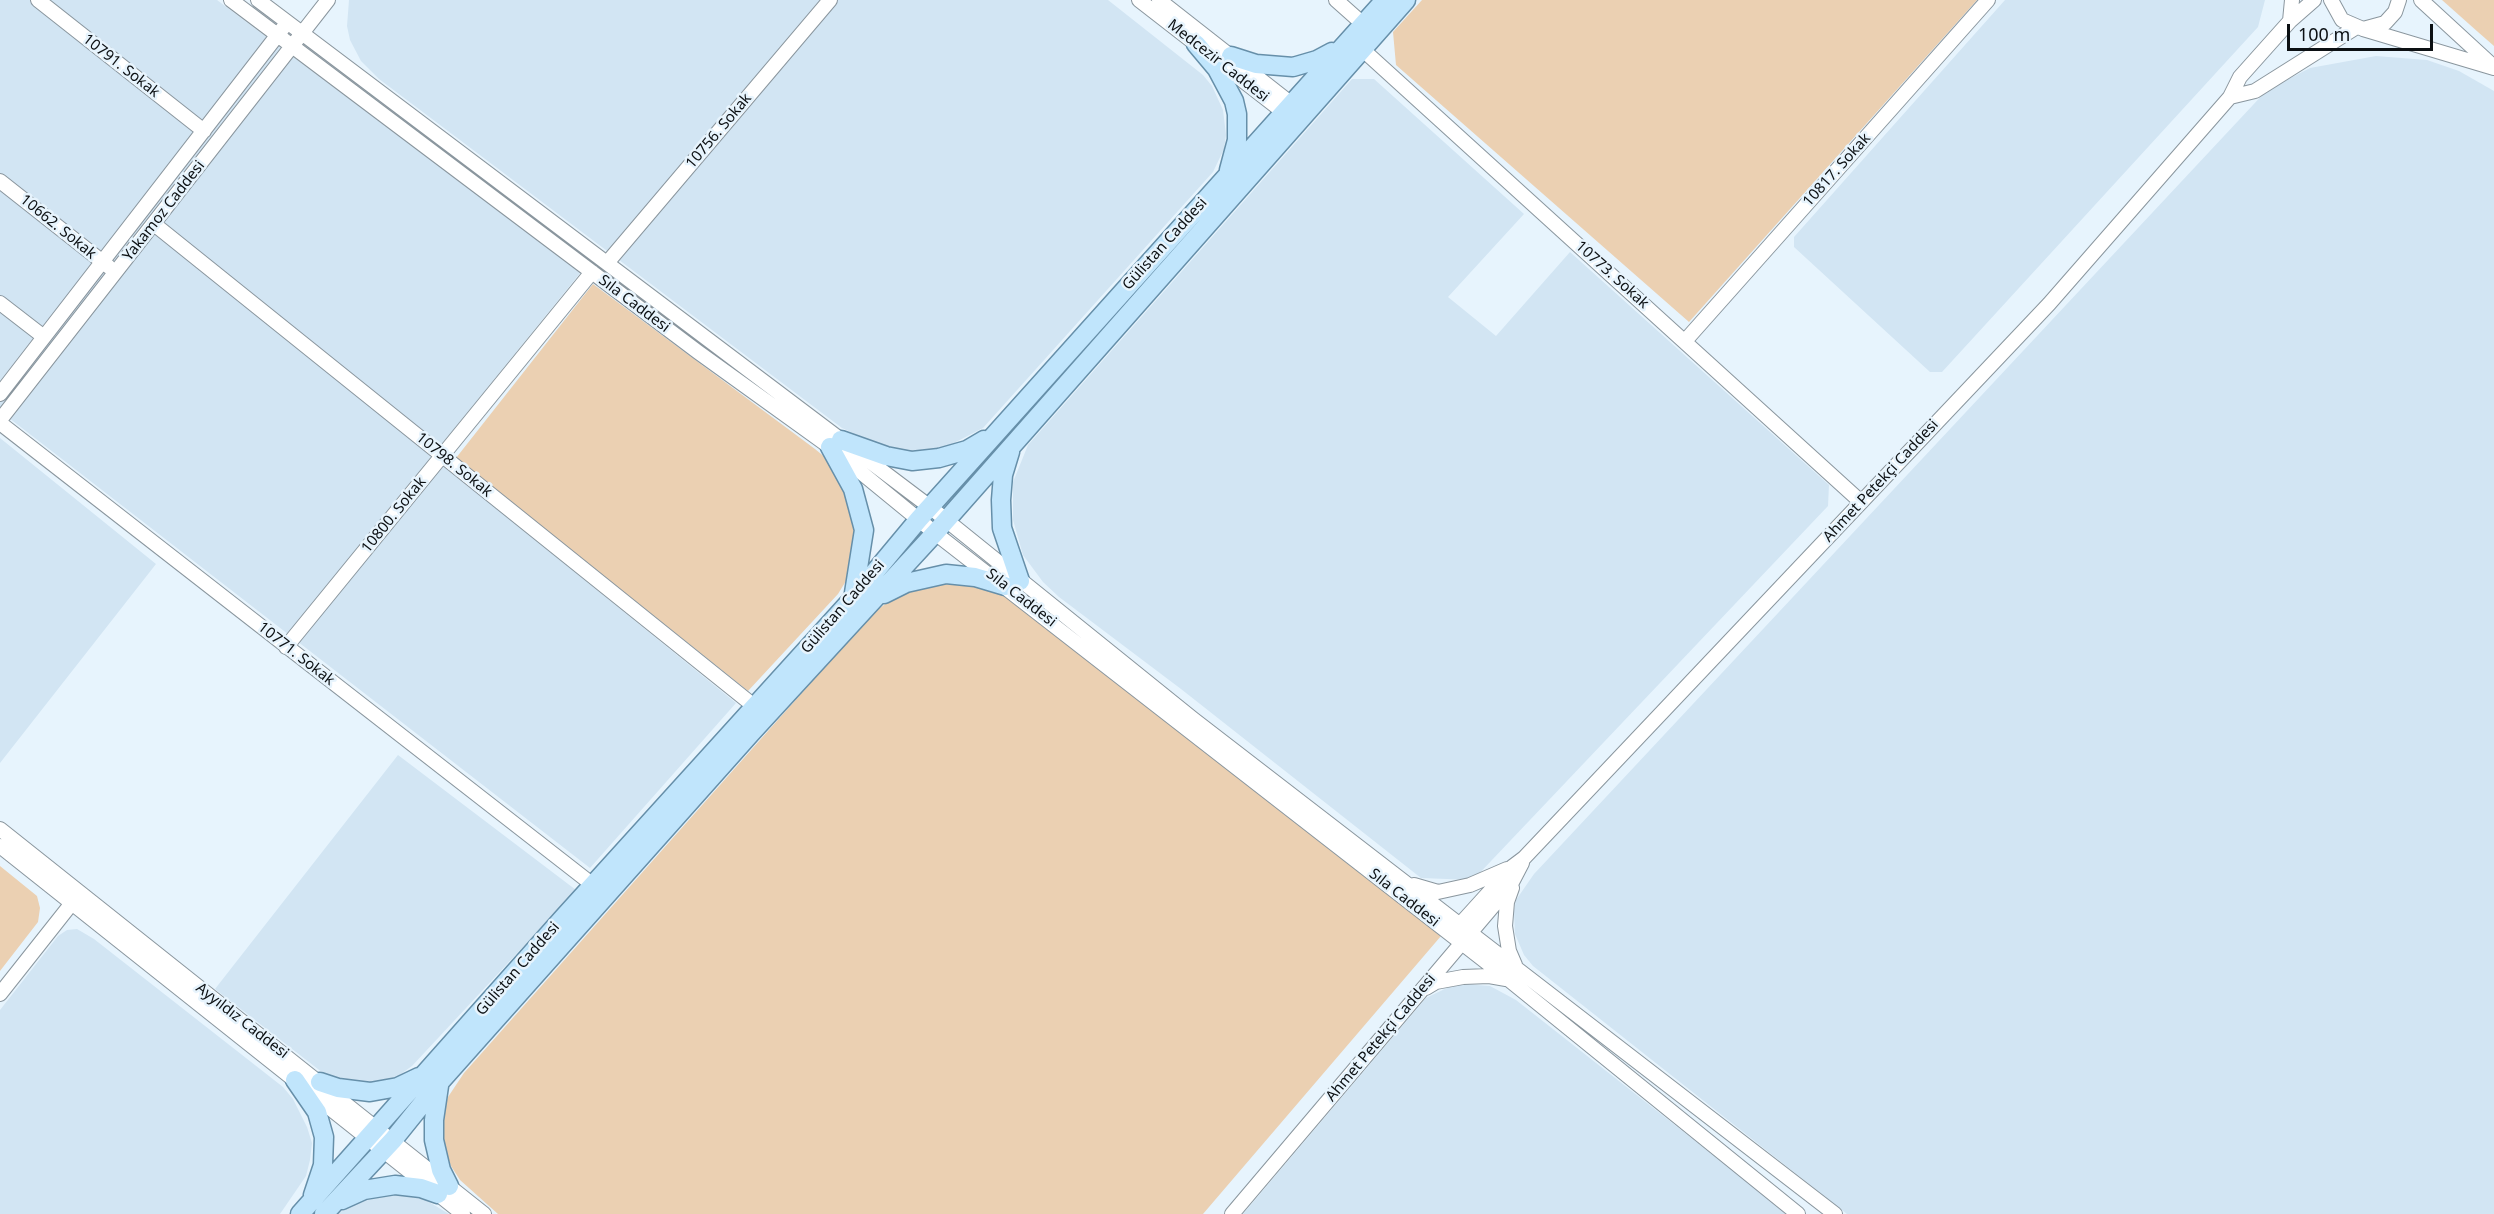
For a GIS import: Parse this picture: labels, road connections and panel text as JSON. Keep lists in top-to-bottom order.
{
  "streets": {
    "main road": ["Gülistan Caddesi"],
    "street": [
      "Medcezir Caddesi",
      "10791. Sokak",
      "10756. Sokak",
      "10817. Sokak",
      "Yakamoz Caddesi",
      "10662. Sokak",
      "10773. Sokak",
      "Sıla Caddesi",
      "10798. Sokak",
      "Ahmet Petekçi Caddesi",
      "10800. Sokak",
      "10771. Sokak",
      "Ayyıldız Caddesi"
    ]
  },
  "crossings": [
    ["Medcezir Caddesi", "Gülistan Caddesi"],
    ["10791. Sokak", "Yakamoz Caddesi"],
    ["10817. Sokak", "10773. Sokak"],
    ["Yakamoz Caddesi", "10662. Sokak"],
    ["Yakamoz Caddesi", "Sıla Caddesi"],
    ["Yakamoz Caddesi", "10798. Sokak"],
    ["Yakamoz Caddesi", "10771. Sokak"],
    ["Gülistan Caddesi", "10773. Sokak"],
    ["Gülistan Caddesi", "Sıla Caddesi"],
    ["Gülistan Caddesi", "10798. Sokak"],
    ["Gülistan Caddesi", "10771. Sokak"],
    ["Gülistan Caddesi", "Ayyıldız Caddesi"],
    ["10773. Sokak", "Ahmet Petekçi Caddesi"],
    ["Sıla Caddesi", "Ahmet Petekçi Caddesi"],
    ["Sıla Caddesi", "10800. Sokak"],
    ["10798. Sokak", "10800. Sokak"],
    ["10800. Sokak", "10771. Sokak"]
  ],
  "scale_bar": "100 m"
}
